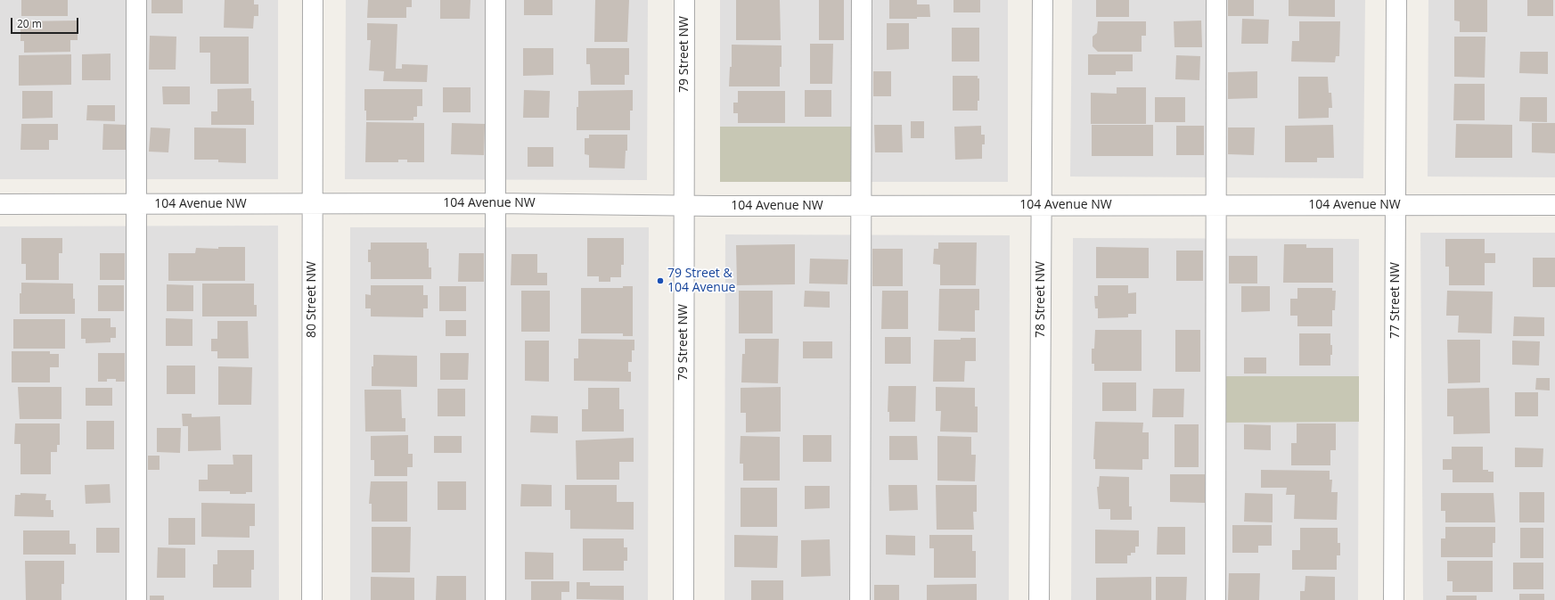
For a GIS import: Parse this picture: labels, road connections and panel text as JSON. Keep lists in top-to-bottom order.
{
  "streets": {
    "street": [
      "79 Street NW",
      "104 Avenue NW",
      "80 Street NW",
      "78 Street NW",
      "77 Street NW"
    ]
  },
  "crossings": [
    ["79 Street NW", "104 Avenue NW"],
    ["104 Avenue NW", "80 Street NW"],
    ["104 Avenue NW", "78 Street NW"],
    ["104 Avenue NW", "77 Street NW"]
  ],
  "places": ["79 Street & 104 Avenue"],
  "scale_bar": "20 m"
}
